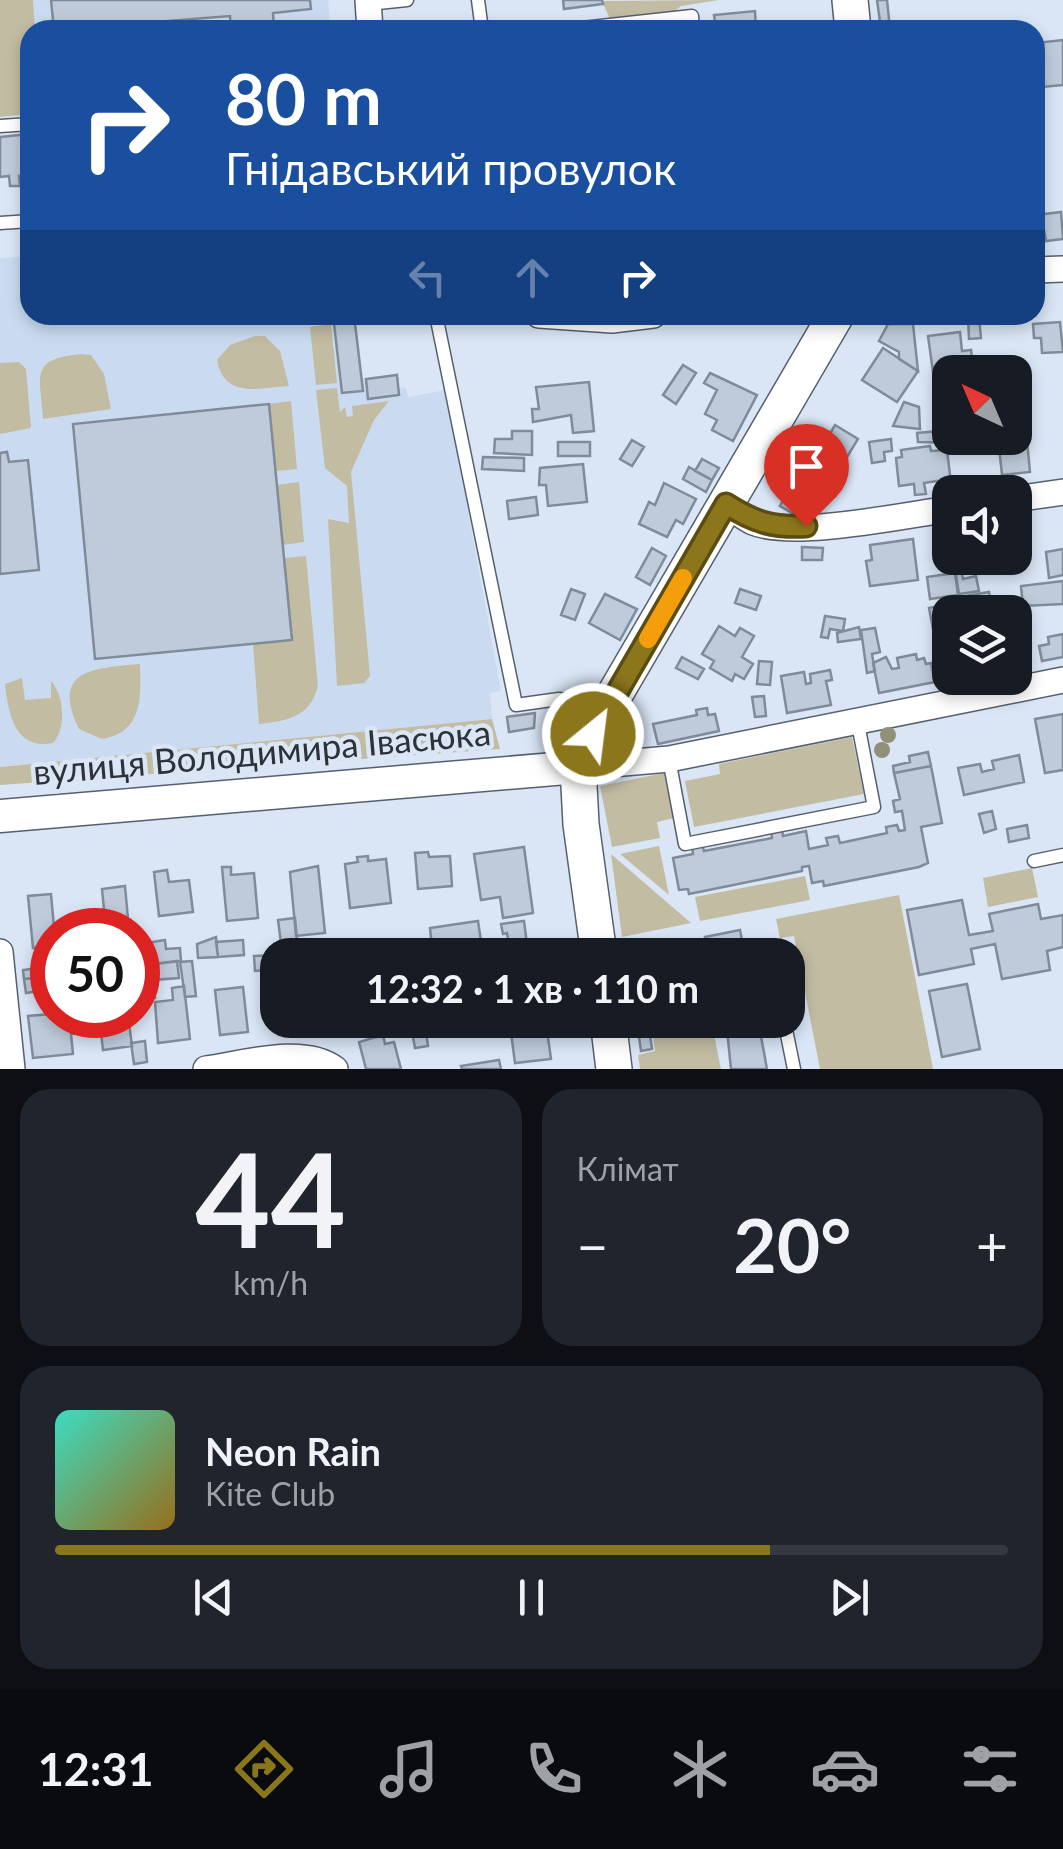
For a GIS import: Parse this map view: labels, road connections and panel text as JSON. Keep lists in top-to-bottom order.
{
  "streets": {
    "street": ["вулиця Володимира Івасюка"]
  },
  "north": "top left",
  "page": {
    "turn": ["80 m", "Гнідавський провулок"],
    "limit": "50",
    "trip": "12:32 · 1 хв · 110 m",
    "tile": [
      ["44", "km/h"],
      "Клімат"
    ],
    "heat": ["−", "20°", "+"],
    "song": ["Neon Rain", "Kite Club"],
    "tabs": "12:31"
  }
}
